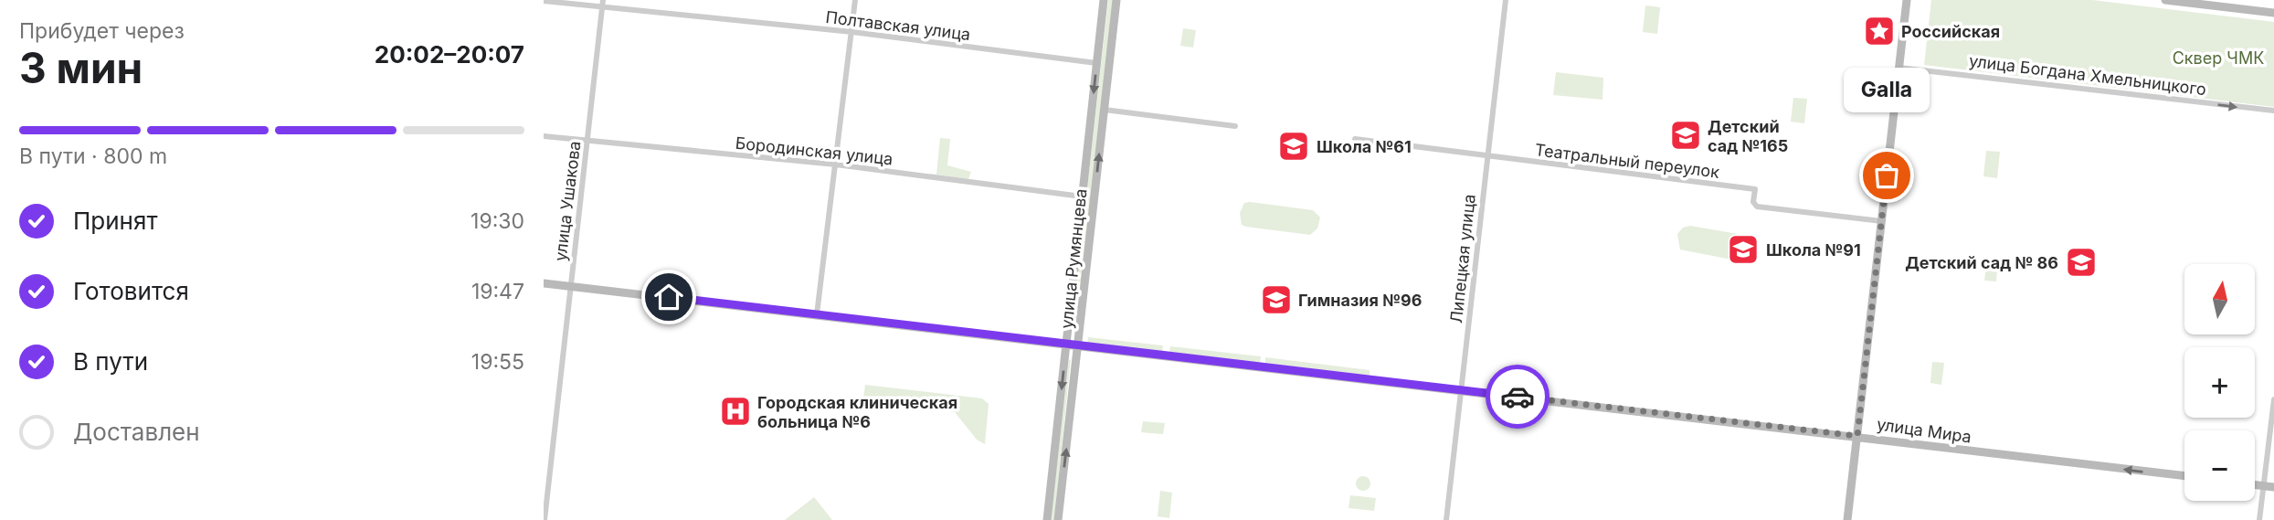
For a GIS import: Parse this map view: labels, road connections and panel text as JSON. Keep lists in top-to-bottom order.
{
  "streets": {
    "main road": ["улица Румянцева", "улица Мира"],
    "street": [
      "Полтавская улица",
      "улица Богдана Хмельницкого",
      "Бородинская улица",
      "Театральный переулок",
      "улица Ушакова",
      "Липецкая улица"
    ]
  },
  "crossings": [
    ["Полтавская улица", "улица Ушакова"],
    ["Полтавская улица", "улица Румянцева"],
    ["Бородинская улица", "улица Ушакова"],
    ["Бородинская улица", "улица Румянцева"],
    ["Театральный переулок", "Липецкая улица"],
    ["улица Ушакова", "улица Мира"],
    ["улица Румянцева", "улица Мира"],
    ["Липецкая улица", "улица Мира"]
  ],
  "one_way": ["улица Богдана Хмельницкого"],
  "parks": ["Сквер ЧМК"],
  "places": {
    "place": ["Российская"],
    "school or university": [
      "Детский сад №165",
      "Школа №61",
      "Школа №91",
      "Детский сад № 86",
      "Гимназия №96"
    ],
    "other": ["Galla"],
    "hospital": ["Городская клиническая больница №6"]
  },
  "north": "top",
  "page": {
    "heading": ["3 мин", "Прибудет через", "20:02–20:07"],
    "bubble": "Galla",
    "bar": "В пути · 800 m",
    "list": [
      ["Принят", "19:30"],
      ["Готовится", "19:47"],
      ["В пути", "19:55"],
      "Доставлен"
    ],
    "map_buttons": ["+", "−"]
  }
}
